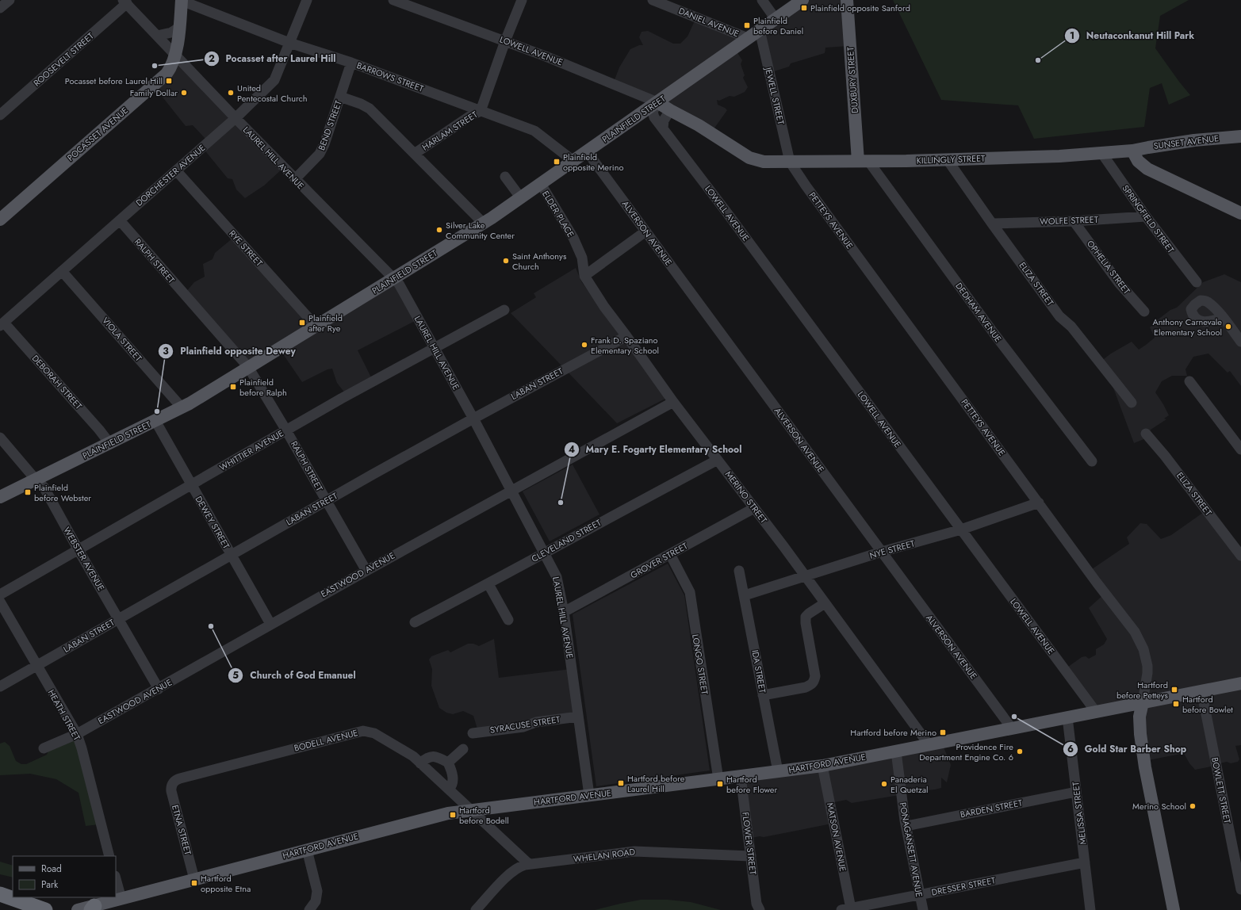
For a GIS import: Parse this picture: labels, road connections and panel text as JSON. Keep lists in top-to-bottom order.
{
  "streets": {
    "main road": [
      "DUXBURY STREET",
      "PLAINFIELD STREET",
      "POCASSET AVENUE",
      "SUNSET AVENUE",
      "KILLINGLY STREET",
      "HARTFORD AVENUE"
    ],
    "street": [
      "DANIEL AVENUE",
      "LOWELL AVENUE",
      "ROOSEVELT STREET",
      "BARROWS STREET",
      "JEWELL STREET",
      "BEND STREET",
      "HARLAM STREET",
      "LAUREL HILL AVENUE",
      "DORCHESTER AVENUE",
      "ELDER PLACE",
      "SPRINGFIELD STREET",
      "PETTEYS AVENUE",
      "WOLFE STREET",
      "ALVERSON AVENUE",
      "RYE STREET",
      "RALPH STREET",
      "OPHELIA STREET",
      "ELIZA STREET",
      "DEDHAM AVENUE",
      "VIOLA STREET",
      "DEBORAH STREET",
      "LABAN STREET",
      "WHITTIER AVENUE",
      "MERINO STREET",
      "DEWEY STREET",
      "CLEVELAND STREET",
      "NYE STREET",
      "WEBSTER AVENUE",
      "GROVER STREET",
      "EASTWOOD AVENUE",
      "LONGO STREET",
      "IDA STREET",
      "HEATH STREET",
      "SYRACUSE STREET",
      "BODELL AVENUE",
      "BOWLETT STREET",
      "BARDEN STREET",
      "MELISSA STREET",
      "ETNA STREET",
      "MATSON AVENUE",
      "FLOWER STREET",
      "PONAGANSETT AVENUE",
      "WHELAN ROAD",
      "DRESSER STREET"
    ]
  },
  "crossings": [
    ["DANIEL AVENUE", "PLAINFIELD STREET"],
    ["LOWELL AVENUE", "PLAINFIELD STREET"],
    ["LOWELL AVENUE", "HARLAM STREET"],
    ["LOWELL AVENUE", "KILLINGLY STREET"],
    ["LOWELL AVENUE", "NYE STREET"],
    ["LOWELL AVENUE", "HARTFORD AVENUE"],
    ["ROOSEVELT STREET", "LAUREL HILL AVENUE"],
    ["BARROWS STREET", "PLAINFIELD STREET"],
    ["BARROWS STREET", "BEND STREET"],
    ["BARROWS STREET", "HARLAM STREET"],
    ["BARROWS STREET", "POCASSET AVENUE"],
    ["BARROWS STREET", "DORCHESTER AVENUE"],
    ["DUXBURY STREET", "KILLINGLY STREET"],
    ["DUXBURY STREET", "DEDHAM AVENUE"],
    ["JEWELL STREET", "PLAINFIELD STREET"],
    ["JEWELL STREET", "KILLINGLY STREET"],
    ["JEWELL STREET", "PETTEYS AVENUE"],
    ["PLAINFIELD STREET", "LAUREL HILL AVENUE"],
    ["PLAINFIELD STREET", "KILLINGLY STREET"],
    ["PLAINFIELD STREET", "ELDER PLACE"],
    ["PLAINFIELD STREET", "ALVERSON AVENUE"],
    ["PLAINFIELD STREET", "RYE STREET"],
    ["PLAINFIELD STREET", "RALPH STREET"],
    ["PLAINFIELD STREET", "VIOLA STREET"],
    ["PLAINFIELD STREET", "DEBORAH STREET"],
    ["PLAINFIELD STREET", "DEWEY STREET"],
    ["PLAINFIELD STREET", "WEBSTER AVENUE"],
    ["BEND STREET", "LAUREL HILL AVENUE"],
    ["POCASSET AVENUE", "LAUREL HILL AVENUE"],
    ["SUNSET AVENUE", "KILLINGLY STREET"],
    ["LAUREL HILL AVENUE", "DORCHESTER AVENUE"],
    ["LAUREL HILL AVENUE", "LABAN STREET"],
    ["LAUREL HILL AVENUE", "WHITTIER AVENUE"],
    ["LAUREL HILL AVENUE", "CLEVELAND STREET"],
    ["LAUREL HILL AVENUE", "GROVER STREET"],
    ["LAUREL HILL AVENUE", "EASTWOOD AVENUE"],
    ["LAUREL HILL AVENUE", "SYRACUSE STREET"],
    ["LAUREL HILL AVENUE", "HARTFORD AVENUE"],
    ["KILLINGLY STREET", "SPRINGFIELD STREET"],
    ["KILLINGLY STREET", "PETTEYS AVENUE"],
    ["KILLINGLY STREET", "ELIZA STREET"],
    ["KILLINGLY STREET", "DEDHAM AVENUE"],
    ["DORCHESTER AVENUE", "RYE STREET"],
    ["DORCHESTER AVENUE", "RALPH STREET"],
    ["DORCHESTER AVENUE", "VIOLA STREET"],
    ["DORCHESTER AVENUE", "DEBORAH STREET"],
    ["ELDER PLACE", "MERINO STREET"],
    ["SPRINGFIELD STREET", "WOLFE STREET"],
    ["PETTEYS AVENUE", "NYE STREET"],
    ["PETTEYS AVENUE", "HARTFORD AVENUE"],
    ["WOLFE STREET", "OPHELIA STREET"],
    ["WOLFE STREET", "ELIZA STREET"],
    ["ALVERSON AVENUE", "NYE STREET"],
    ["ALVERSON AVENUE", "HARTFORD AVENUE"],
    ["RALPH STREET", "LABAN STREET"],
    ["RALPH STREET", "WHITTIER AVENUE"],
    ["RALPH STREET", "EASTWOOD AVENUE"],
    ["LABAN STREET", "MERINO STREET"],
    ["LABAN STREET", "DEWEY STREET"],
    ["LABAN STREET", "WEBSTER AVENUE"],
    ["LABAN STREET", "HEATH STREET"],
    ["WHITTIER AVENUE", "DEWEY STREET"],
    ["WHITTIER AVENUE", "WEBSTER AVENUE"],
    ["MERINO STREET", "CLEVELAND STREET"],
    ["MERINO STREET", "NYE STREET"],
    ["MERINO STREET", "GROVER STREET"],
    ["MERINO STREET", "EASTWOOD AVENUE"],
    ["MERINO STREET", "HARTFORD AVENUE"],
    ["DEWEY STREET", "EASTWOOD AVENUE"],
    ["NYE STREET", "IDA STREET"],
    ["WEBSTER AVENUE", "EASTWOOD AVENUE"],
    ["GROVER STREET", "LONGO STREET"],
    ["EASTWOOD AVENUE", "HEATH STREET"],
    ["LONGO STREET", "HARTFORD AVENUE"],
    ["IDA STREET", "HARTFORD AVENUE"],
    ["BODELL AVENUE", "HARTFORD AVENUE"],
    ["BODELL AVENUE", "ETNA STREET"],
    ["BODELL AVENUE", "WHELAN ROAD"],
    ["HARTFORD AVENUE", "BOWLETT STREET"],
    ["HARTFORD AVENUE", "MELISSA STREET"],
    ["HARTFORD AVENUE", "ETNA STREET"],
    ["HARTFORD AVENUE", "MATSON AVENUE"],
    ["HARTFORD AVENUE", "FLOWER STREET"],
    ["HARTFORD AVENUE", "PONAGANSETT AVENUE"],
    ["BARDEN STREET", "MELISSA STREET"],
    ["BARDEN STREET", "PONAGANSETT AVENUE"],
    ["MELISSA STREET", "DRESSER STREET"],
    ["MATSON AVENUE", "DRESSER STREET"],
    ["FLOWER STREET", "WHELAN ROAD"],
    ["PONAGANSETT AVENUE", "DRESSER STREET"]
  ],
  "places": {
    "transit": [
      "Plainfield opposite Sanford",
      "Plainfield before Daniel",
      "Pocasset before Laurel Hill",
      "Plainfield opposite Merino",
      "Plainfield after Rye",
      "Plainfield before Ralph",
      "Plainfield before Webster",
      "Hartford before Petteys",
      "Hartford before Bowlet",
      "Hartford before Merino",
      "Hartford before Laurel Hill",
      "Hartford before Flower",
      "Hartford before Bodell",
      "Hartford opposite Etna"
    ],
    "other": [
      "Neutaconkanut Hill Park",
      "Pocasset after Laurel Hill",
      "Family Dollar",
      "United Pentecostal Church",
      "Silver Lake Community Center",
      "Saint Anthonys Church",
      "Anthony Carnevale Elementary School",
      "Frank D. Spaziano Elementary School",
      "Plainfield opposite Dewey",
      "Mary E. Fogarty Elementary School",
      "Church of God Emanuel",
      "Gold Star Barber Shop",
      "Providence Fire Department Engine Co. 6",
      "Panaderia El Quetzal",
      "Merino School"
    ]
  },
  "legend": ["Road", "Park"]
}
